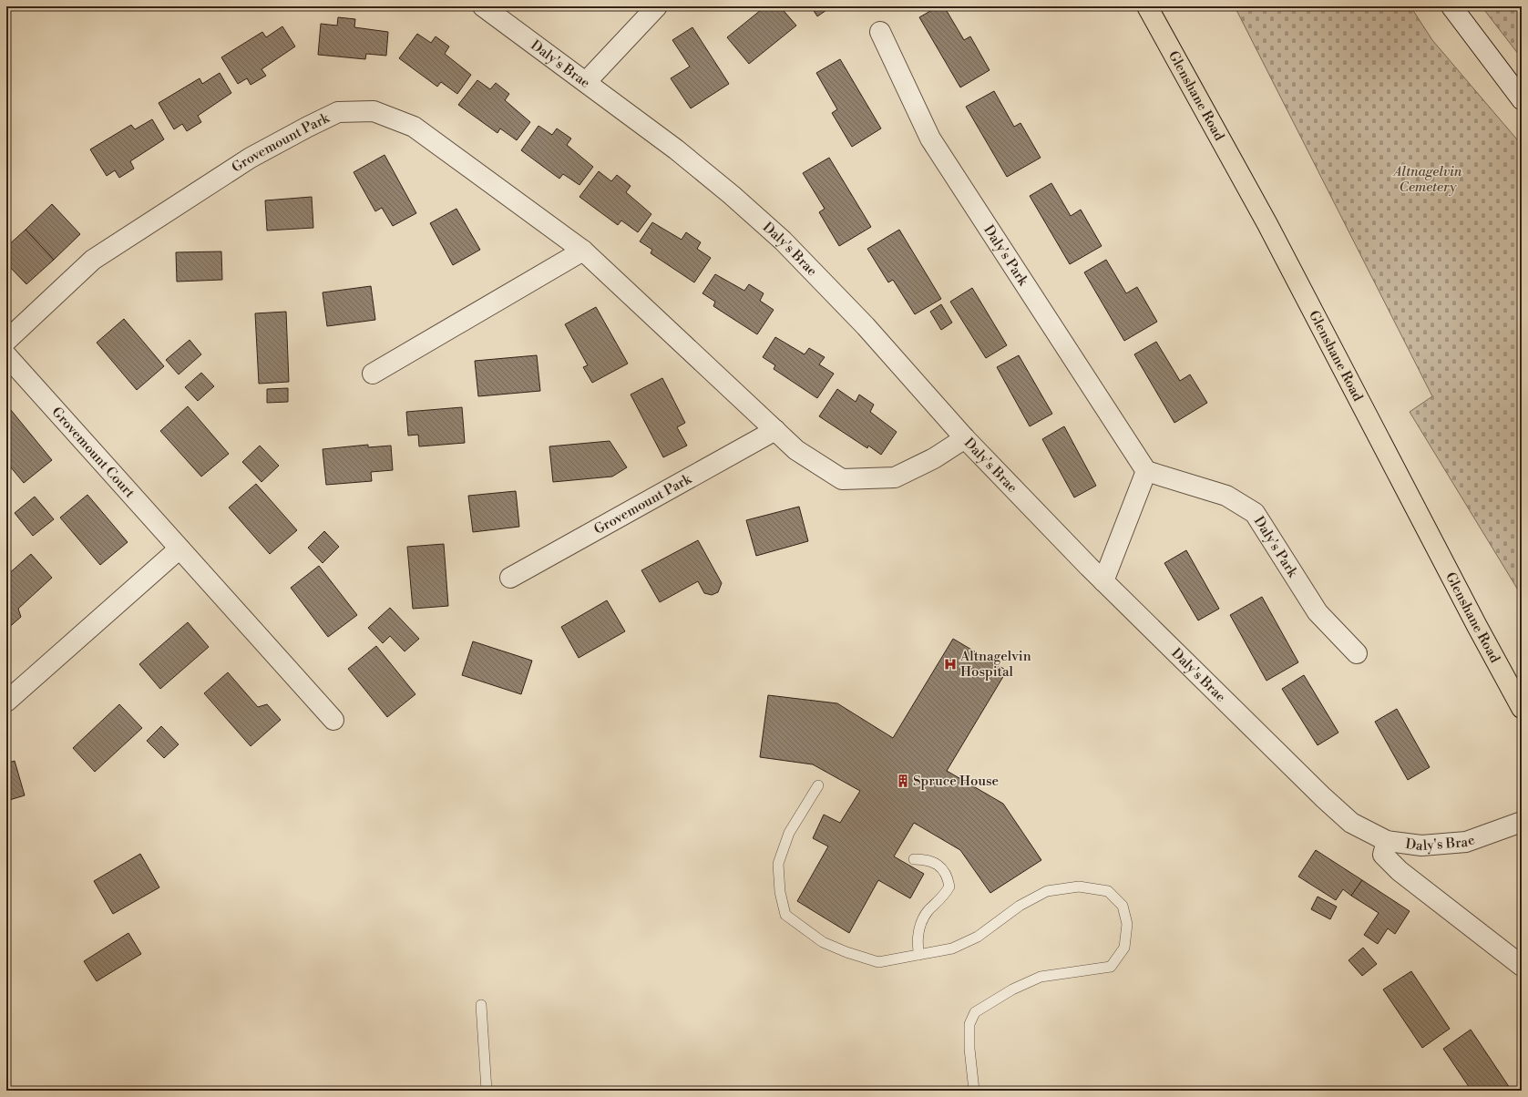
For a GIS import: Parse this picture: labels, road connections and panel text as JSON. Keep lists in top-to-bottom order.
{
  "streets": {
    "highway": ["Glenshane Road"],
    "street": [
      "Daly's Brae",
      "Grovemount Park",
      "Daly's Park",
      "Grovemount Court"
    ]
  },
  "crossings": [
    ["Daly's Brae", "Grovemount Park"]
  ],
  "parks": ["Altnagelvin Cemetery"],
  "places": {
    "hospital": ["Altnagelvin Hospital"],
    "building": ["Spruce House"]
  }
}
